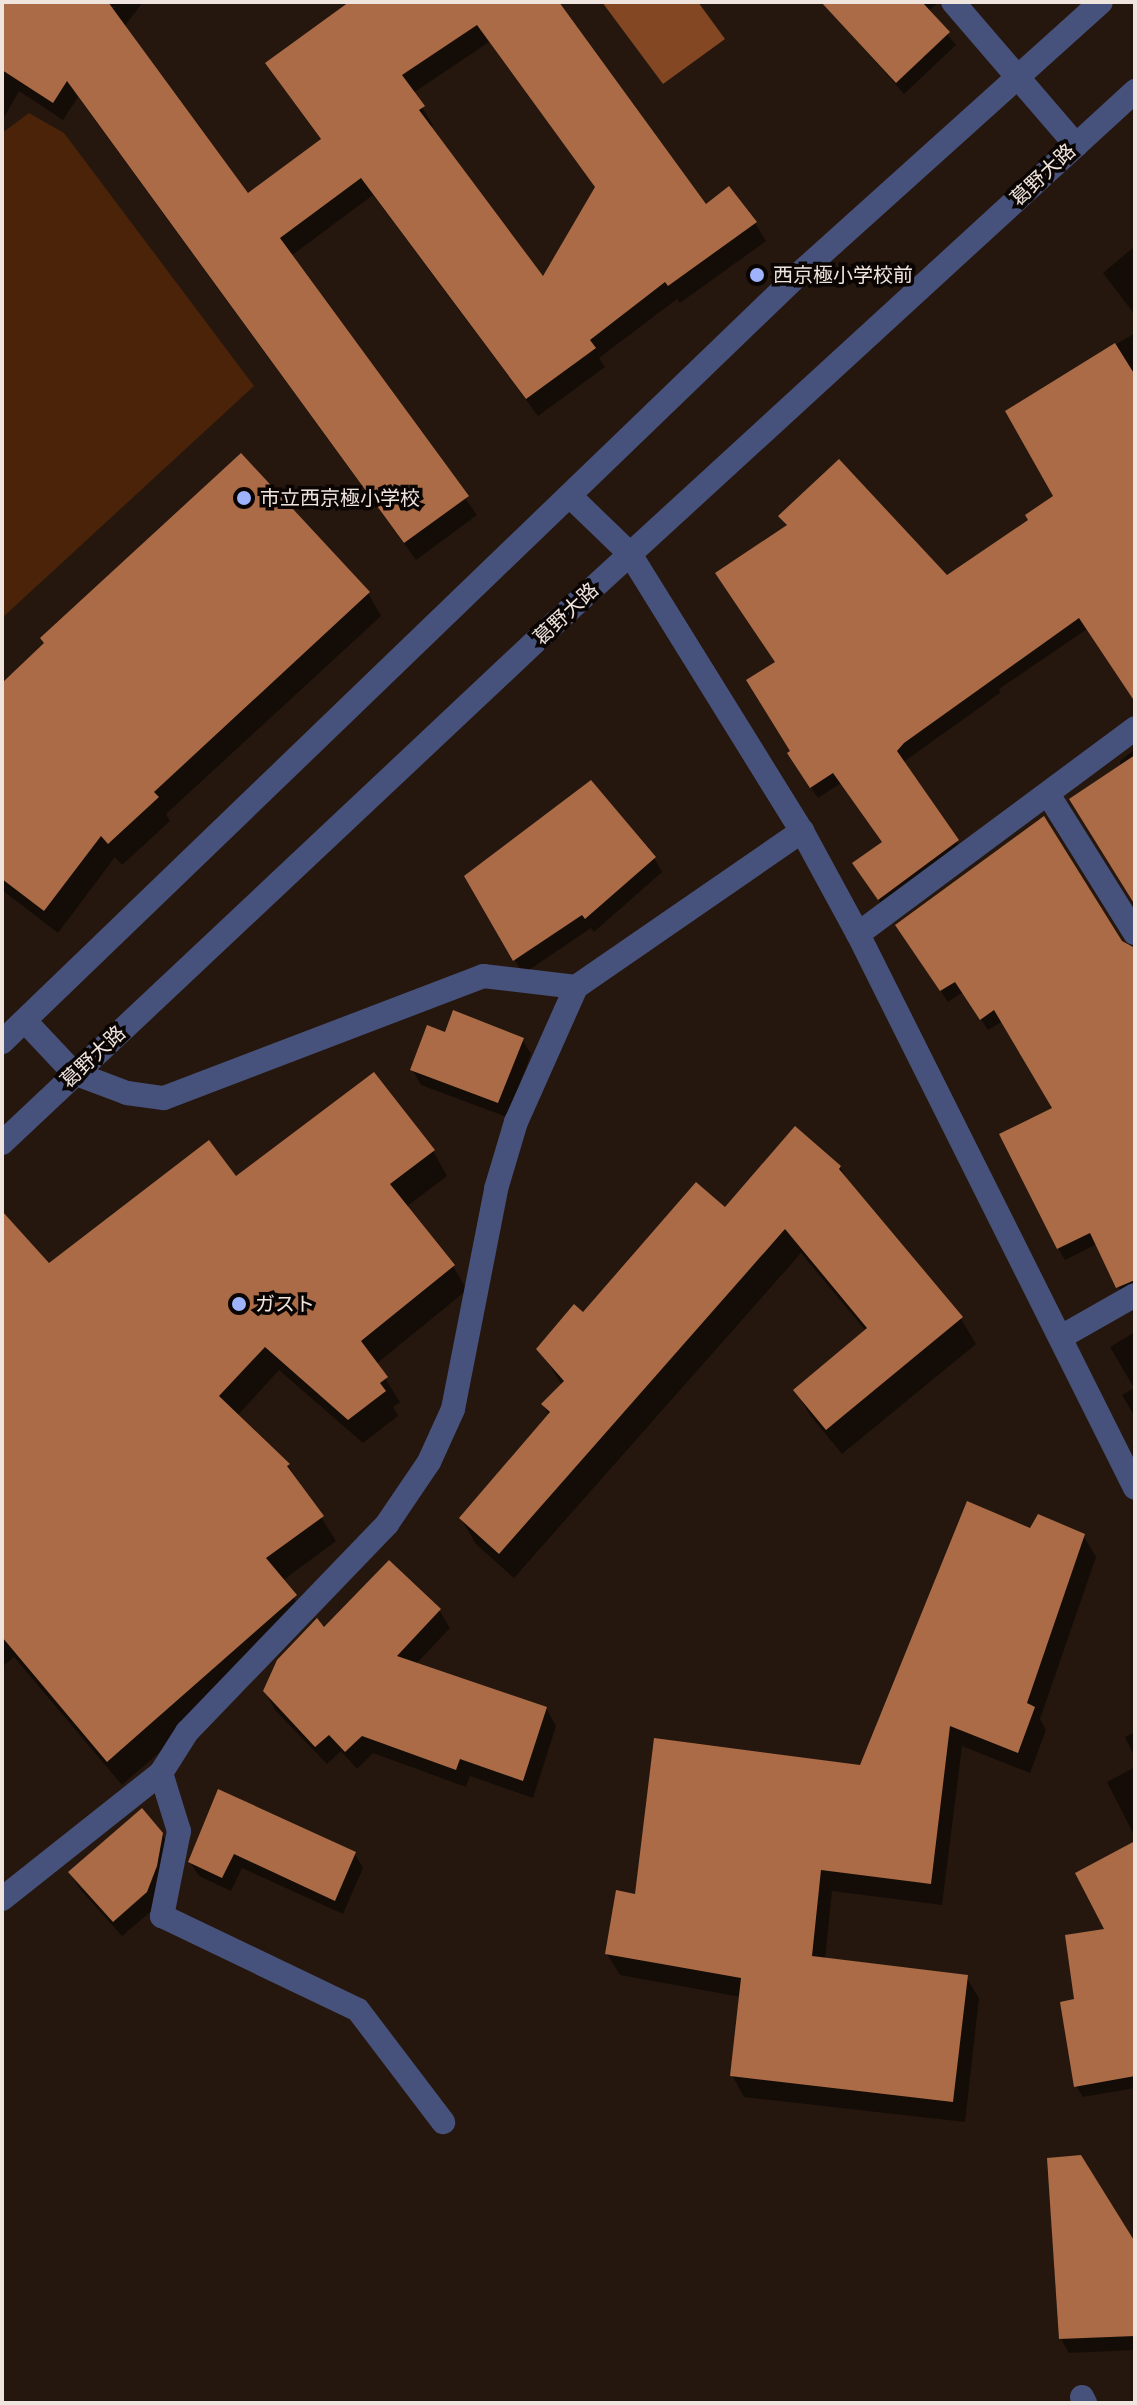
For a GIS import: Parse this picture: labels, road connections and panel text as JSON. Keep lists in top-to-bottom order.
{
  "streets": {
    "street": ["葛野大路"]
  },
  "places": ["西京極小学校前", "市立西京極小学校", "ガスト"]
}
